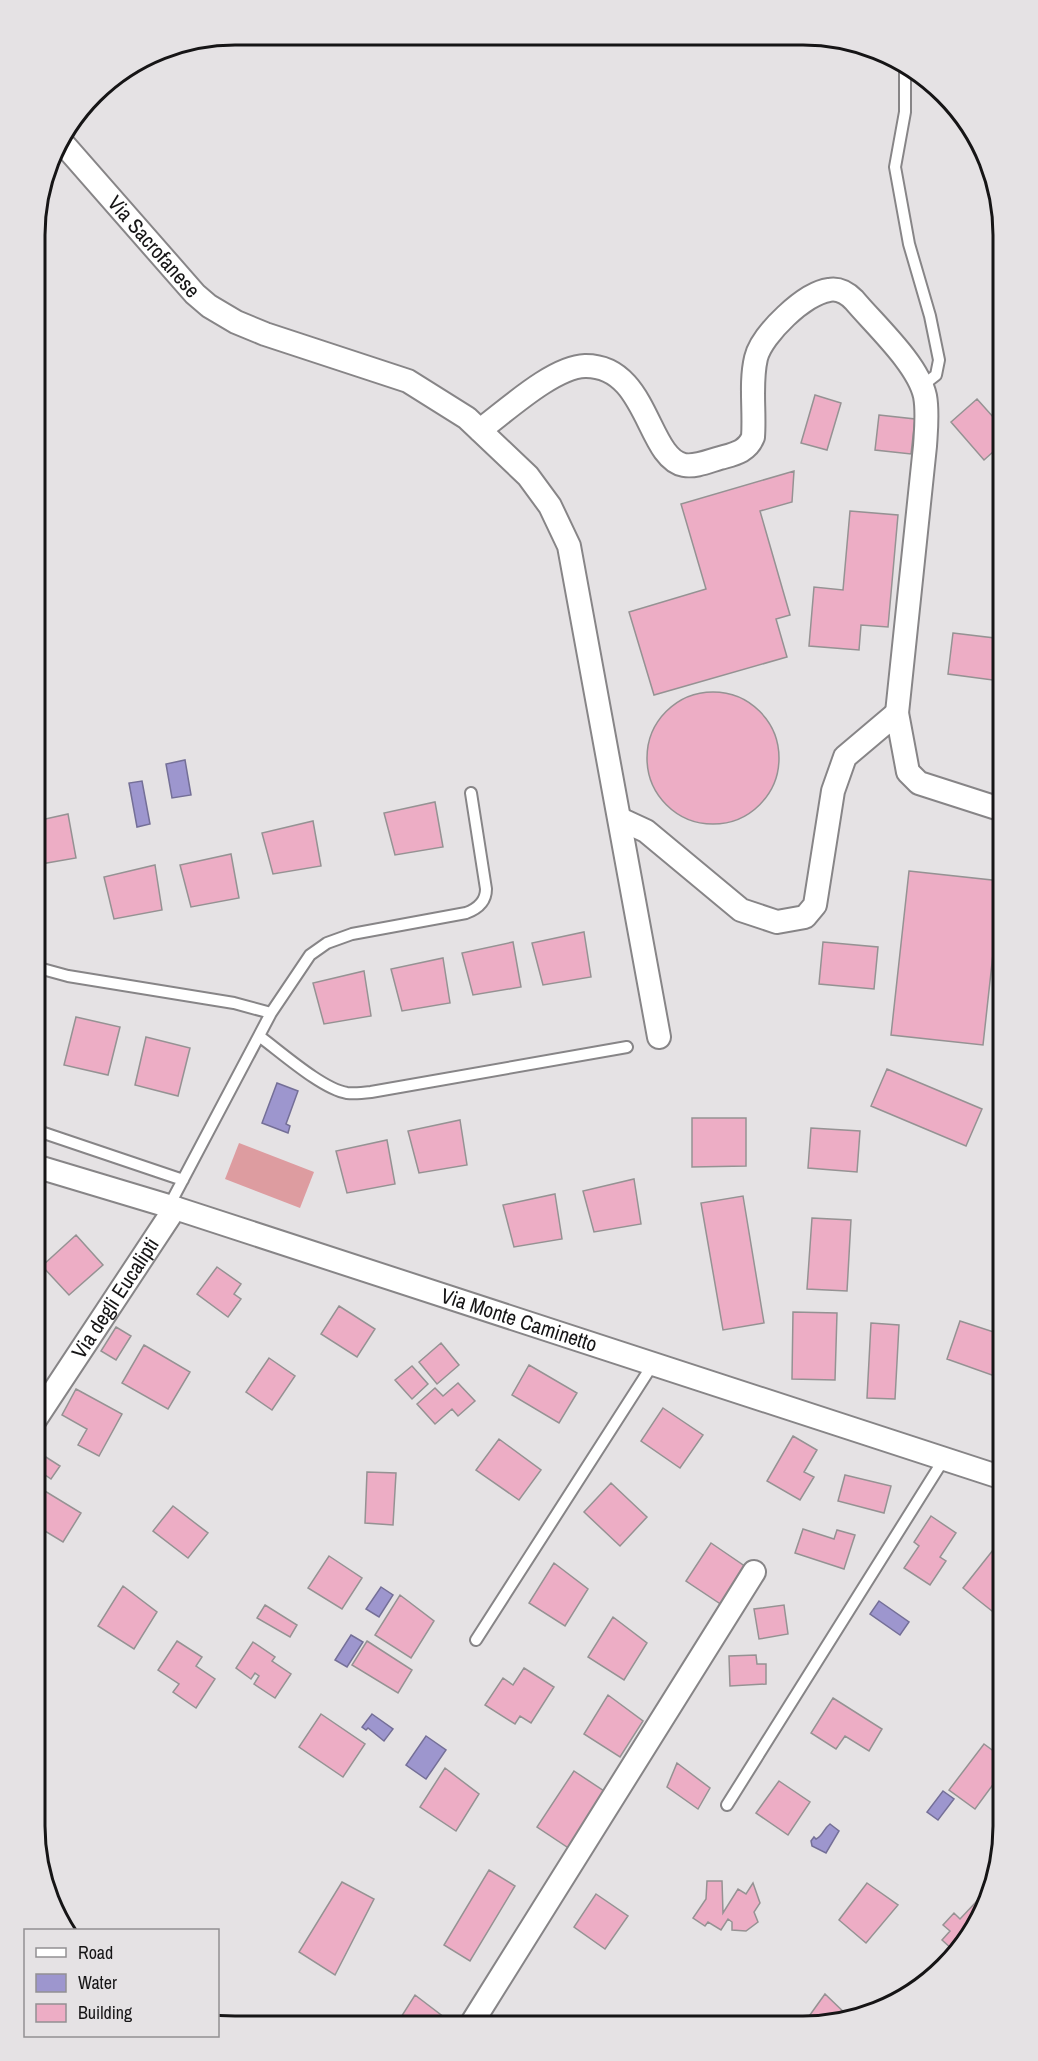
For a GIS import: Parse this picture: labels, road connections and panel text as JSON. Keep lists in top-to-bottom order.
{
  "streets": {
    "street": ["Via Sacrofanese", "Via degli Eucalipti", "Via Monte Caminetto"]
  },
  "crossings": [
    ["Via degli Eucalipti", "Via Monte Caminetto"]
  ],
  "legend": ["Road", "Water", "Building"]
}
